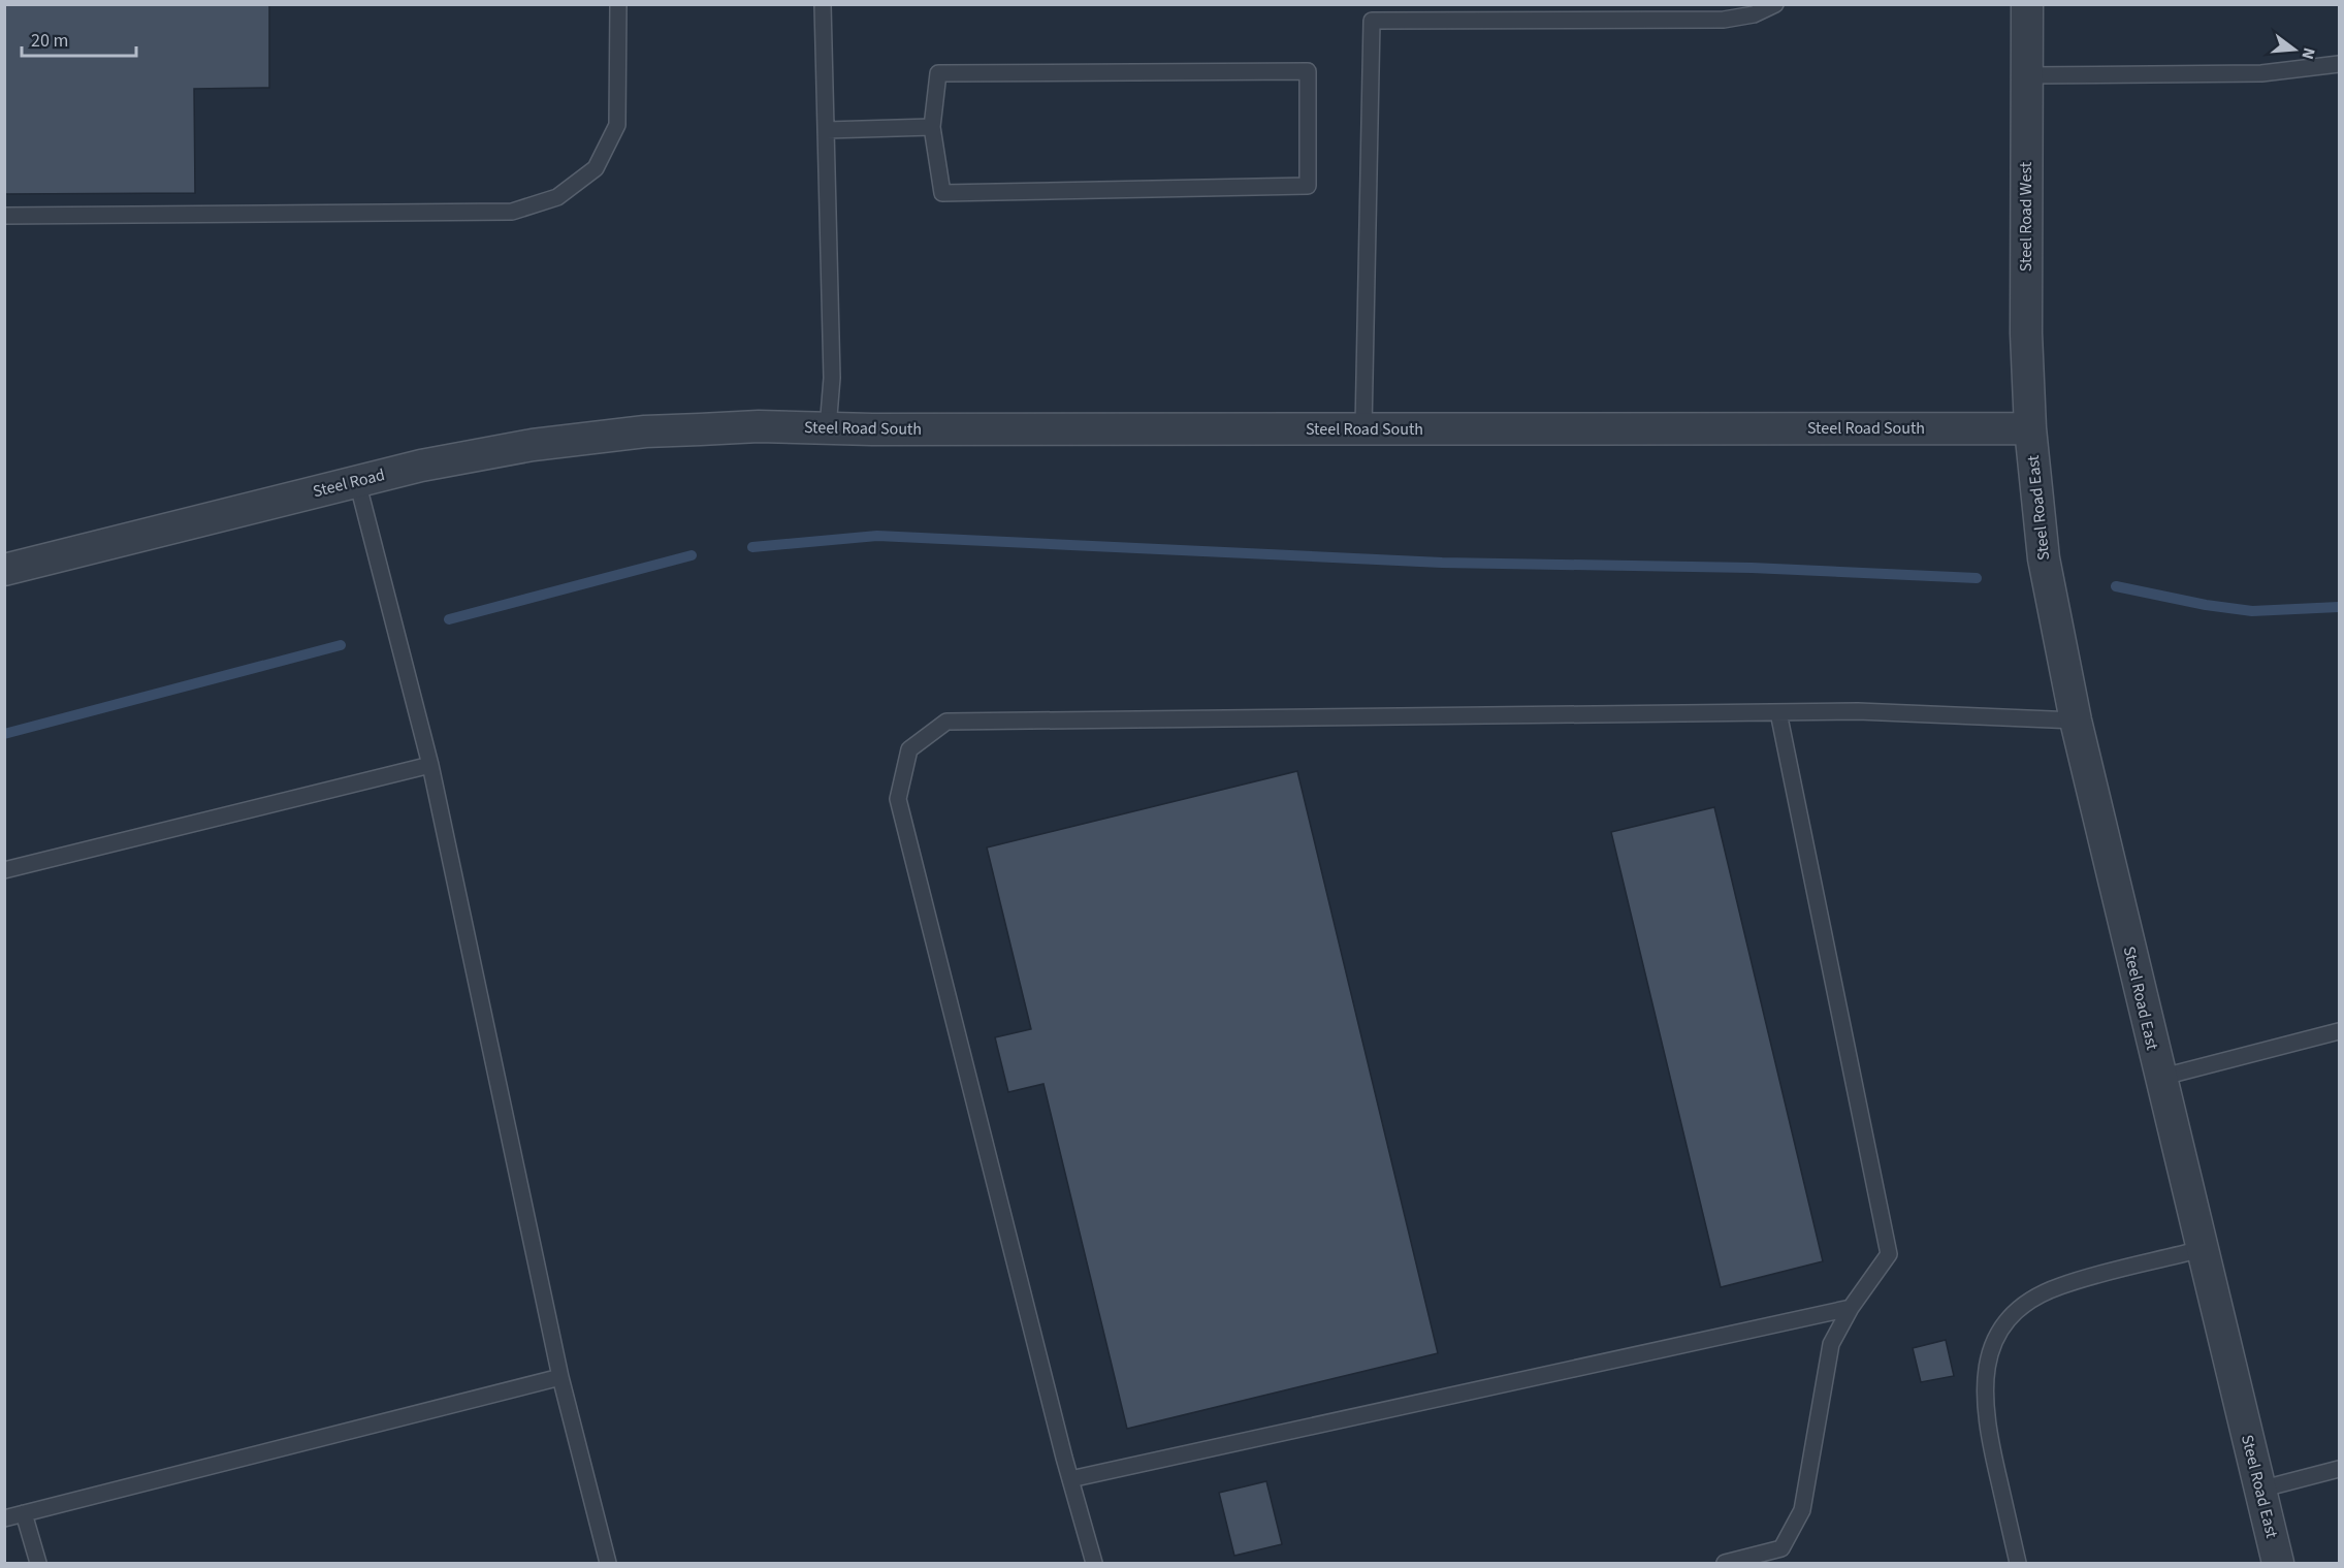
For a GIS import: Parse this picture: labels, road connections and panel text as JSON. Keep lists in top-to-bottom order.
{
  "streets": {
    "street": [
      "Steel Road West",
      "Steel Road South",
      "Steel Road",
      "Steel Road East"
    ]
  },
  "crossings": [
    ["Steel Road West", "Steel Road South"],
    ["Steel Road West", "Steel Road East"],
    ["Steel Road South", "Steel Road"],
    ["Steel Road South", "Steel Road East"]
  ],
  "scale_bar": "20 m",
  "north": "right"
}
